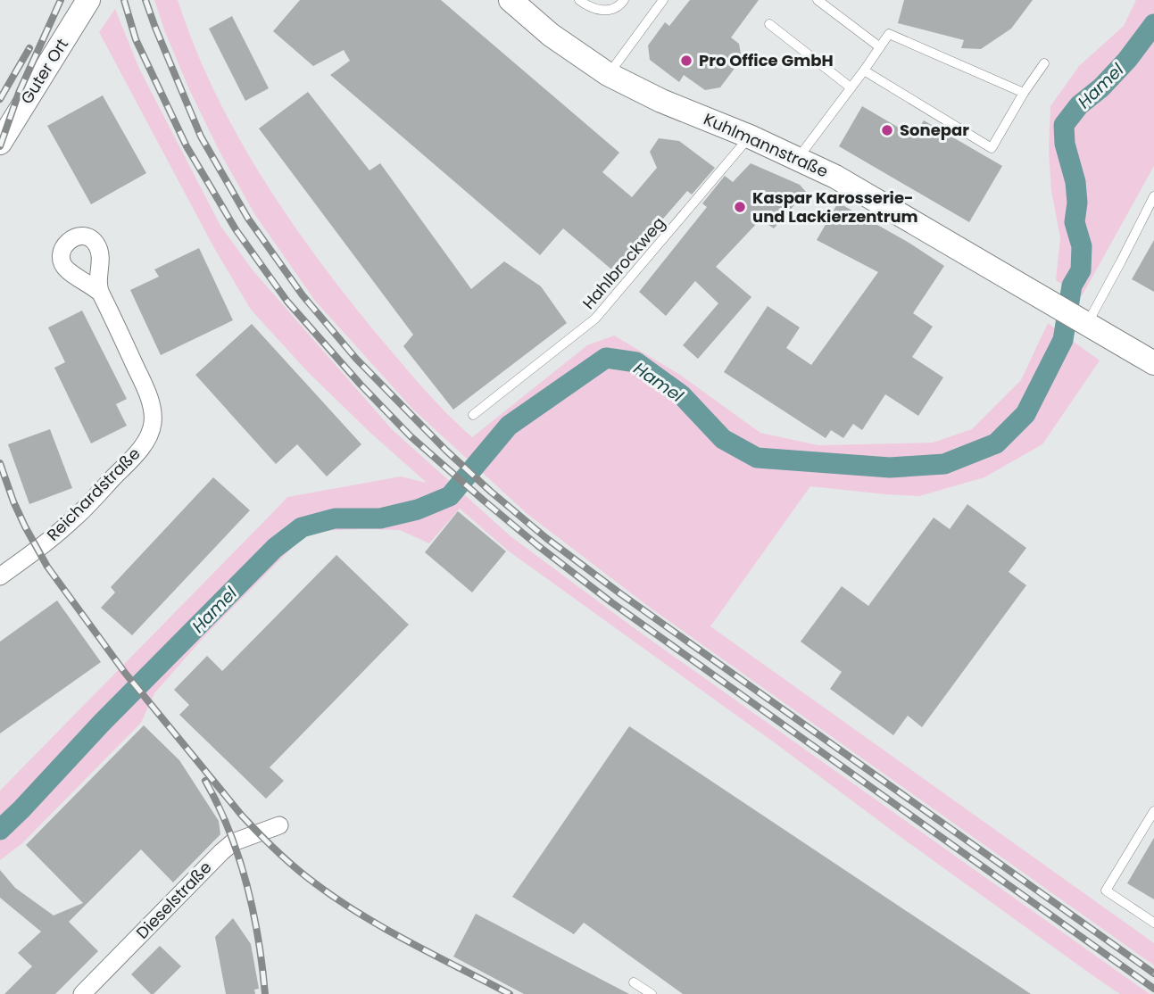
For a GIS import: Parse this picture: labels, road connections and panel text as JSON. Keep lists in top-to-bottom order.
{
  "streets": {
    "main road": ["Guter Ort", "Kuhlmannstraße"],
    "street": ["Reichardstraße", "Dieselstraße"],
    "lane": ["Hahlbrockweg"]
  },
  "crossings": [
    ["Kuhlmannstraße", "Hahlbrockweg"]
  ],
  "water": ["Hamel"],
  "places": ["Pro Office GmbH", "Sonepar", "Kaspar Karosserie- und Lackierzentrum"]
}
